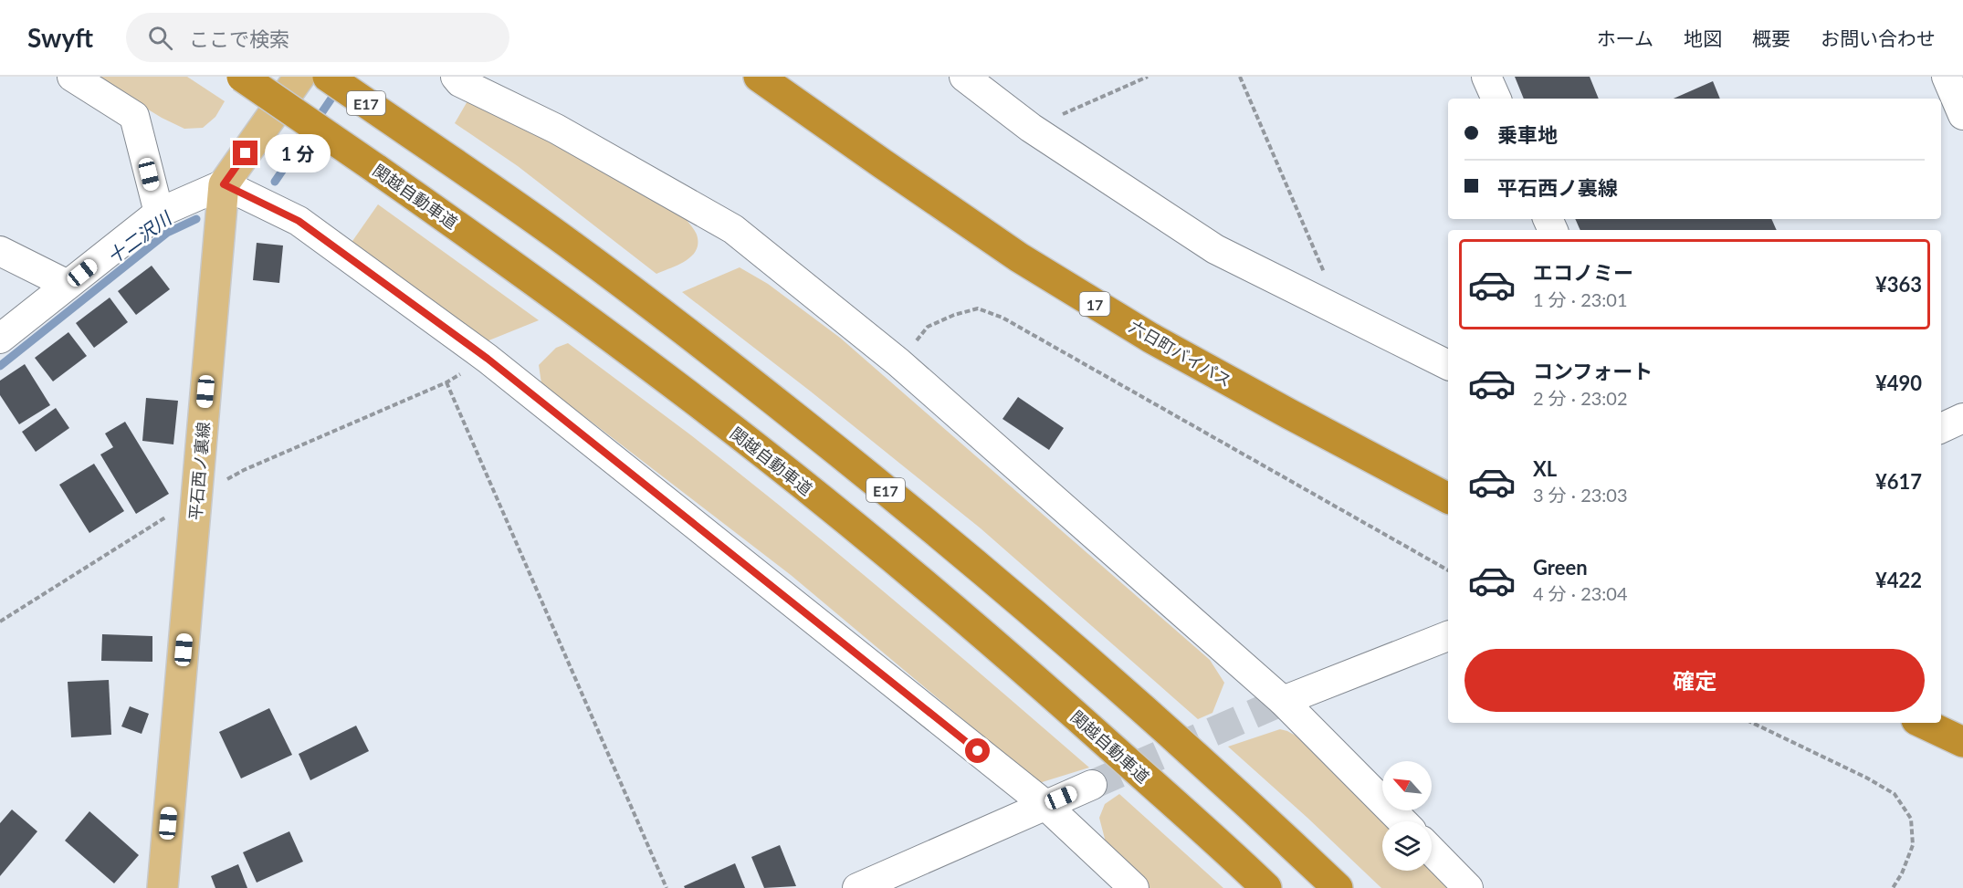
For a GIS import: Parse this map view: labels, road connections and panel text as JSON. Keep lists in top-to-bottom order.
{
  "streets": {
    "highway": [
      "E17",
      "関越自動車道",
      "17",
      "六日町バイパス"
    ],
    "main road": ["平石西ノ裏線"]
  },
  "water": ["十二沢川"],
  "north": "top left",
  "page": {
    "header": "Swyft",
    "search": "ここで検索",
    "nav": [
      "ホーム",
      "地図",
      "概要",
      "お問い合わせ"
    ],
    "banner": ["乗車地", "平石西ノ裏線"],
    "bubble": "1 分",
    "list": [
      {
        "name": "エコノミー",
        "note": "1 分 · 23:01",
        "value": "¥363"
      },
      {
        "name": "コンフォート",
        "note": "2 分 · 23:02",
        "value": "¥490"
      },
      {
        "name": "XL",
        "note": "3 分 · 23:03",
        "value": "¥617"
      },
      {
        "name": "Green",
        "note": "4 分 · 23:04",
        "value": "¥422"
      }
    ],
    "buttons": "確定"
  }
}
